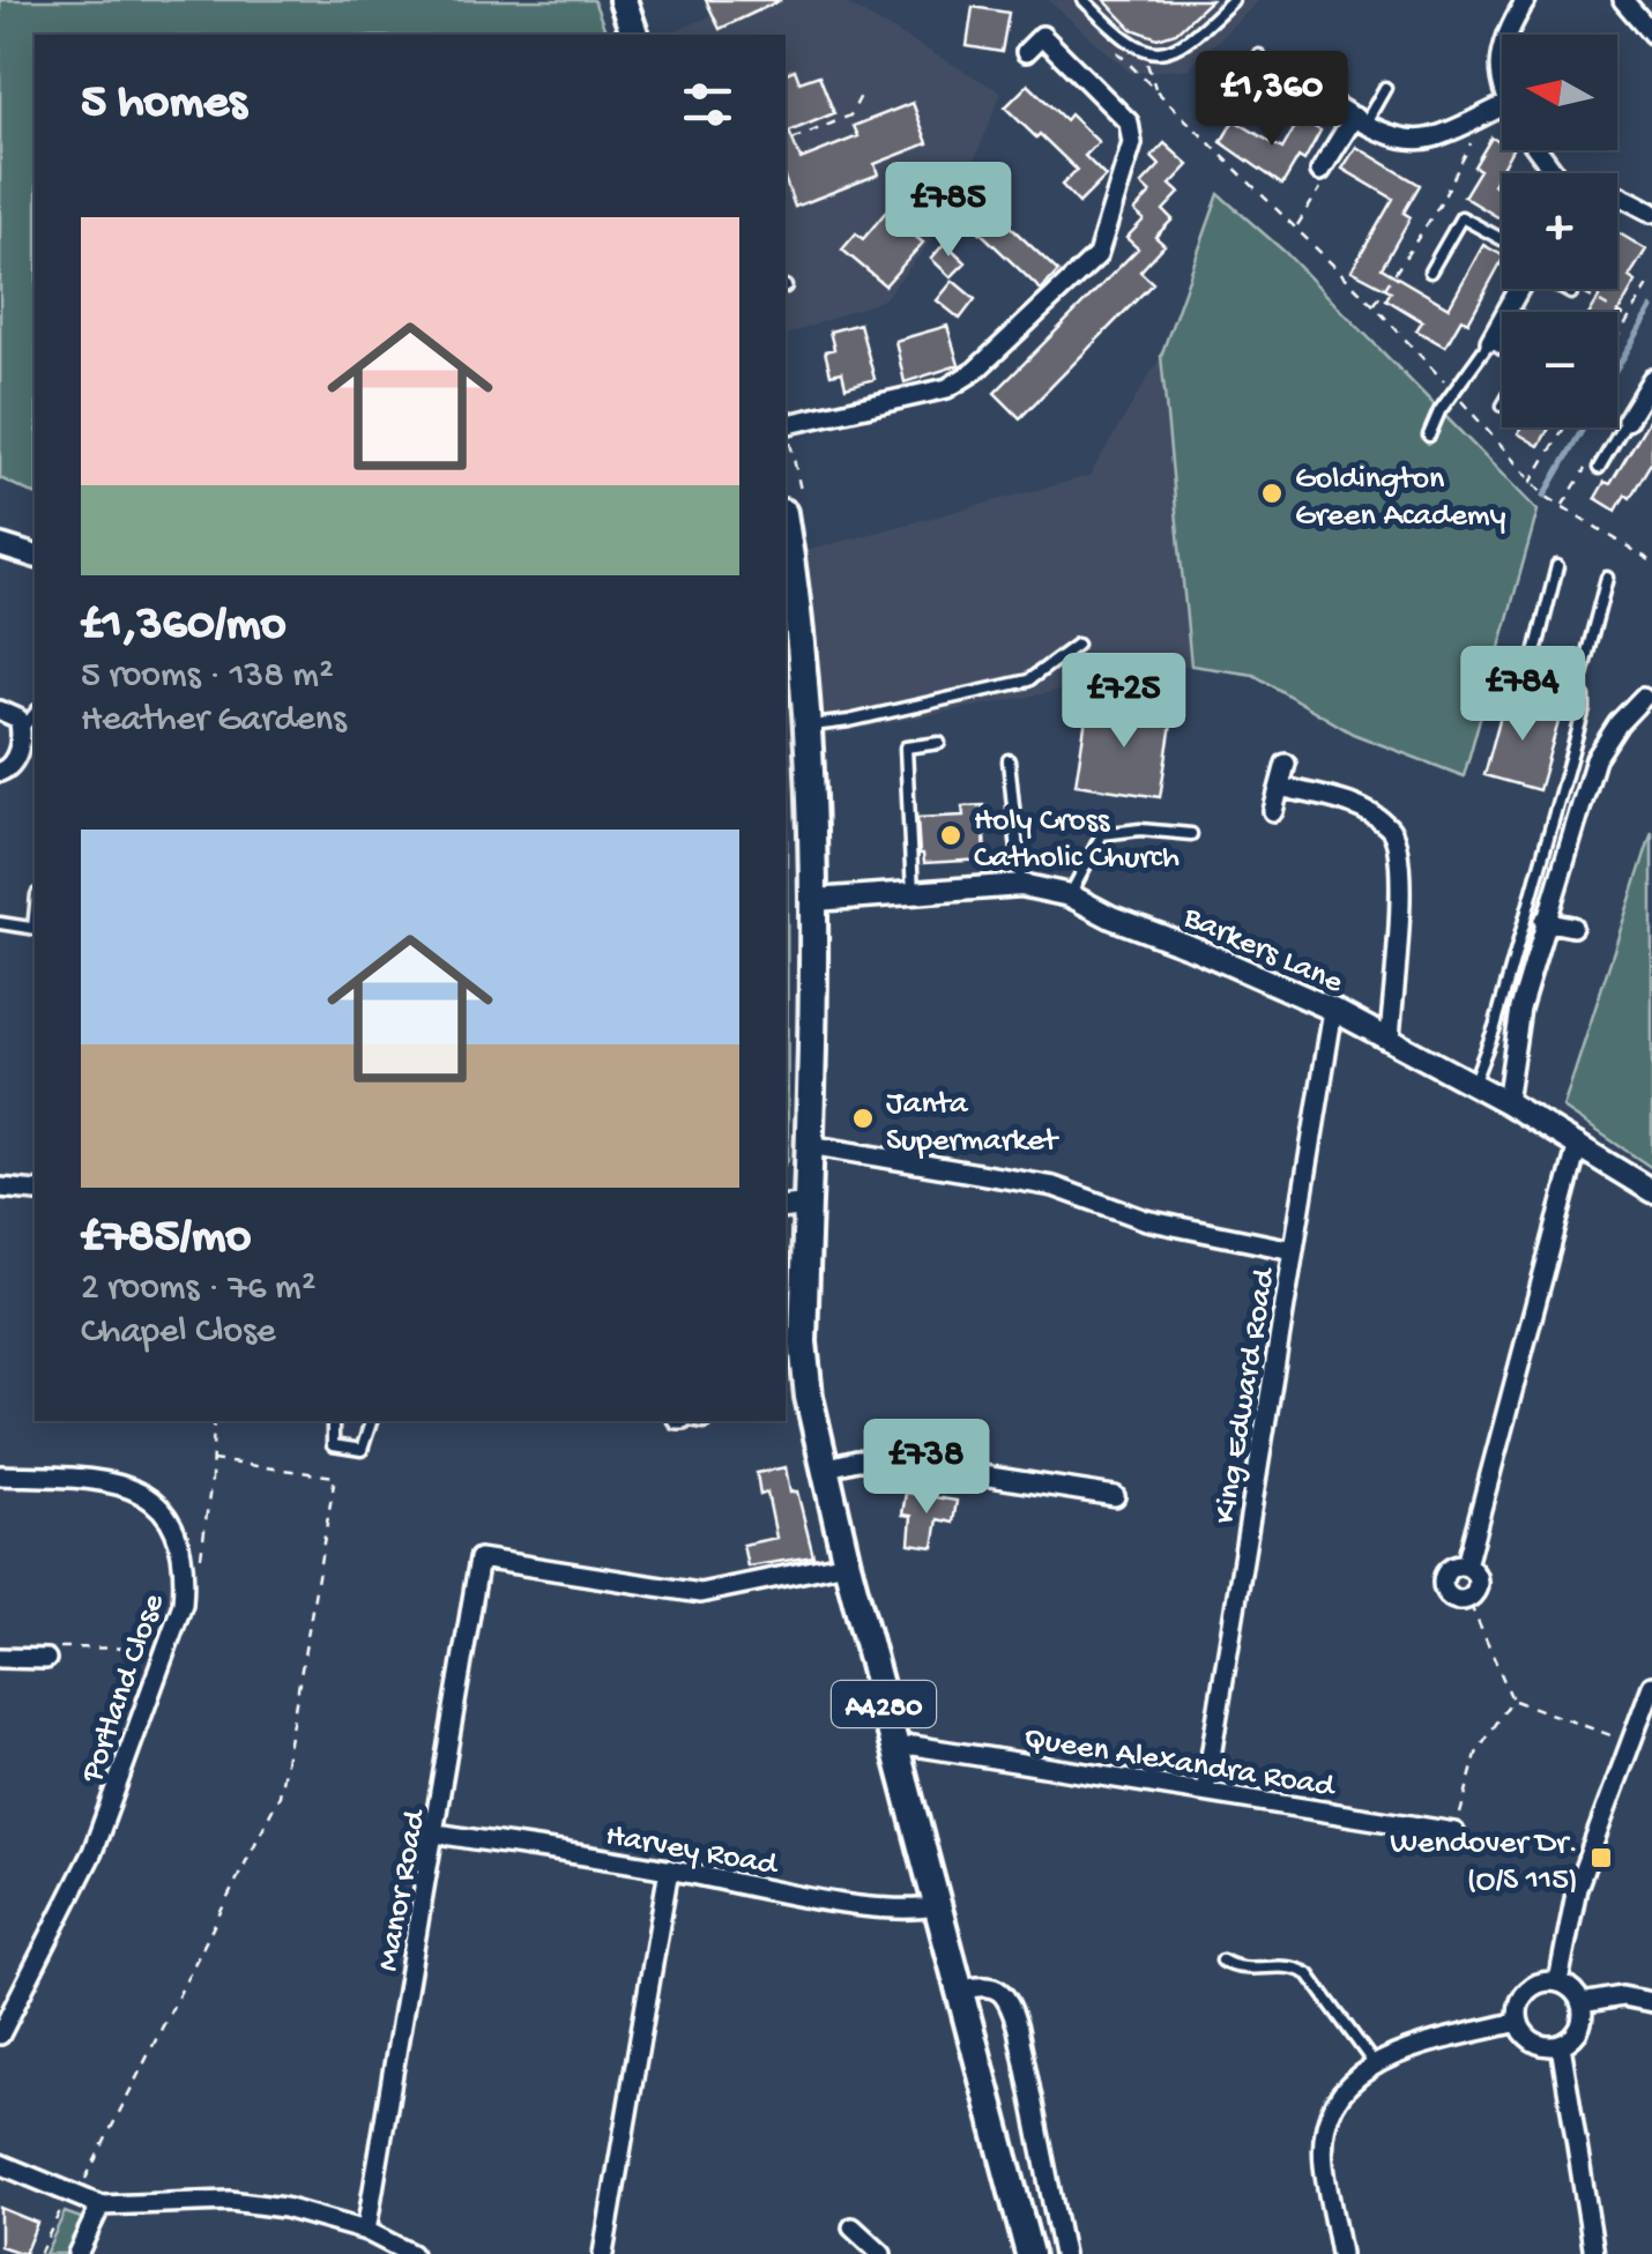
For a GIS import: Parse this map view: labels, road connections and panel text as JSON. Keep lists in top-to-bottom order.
{
  "streets": {
    "main road": ["A4280"],
    "street": [
      "Barkers Lane",
      "King Edward Road",
      "Portland Close",
      "Queen Alexandra Road",
      "Harvey Road",
      "Manor Road"
    ]
  },
  "crossings": [
    ["Barkers Lane", "King Edward Road"],
    ["Barkers Lane", "A4280"],
    ["King Edward Road", "Queen Alexandra Road"],
    ["A4280", "Queen Alexandra Road"],
    ["A4280", "Harvey Road"],
    ["A4280", "Manor Road"],
    ["Harvey Road", "Manor Road"]
  ],
  "places": {
    "other": ["Goldington Green Academy", "Holy Cross Catholic Church", "Janta Supermarket"],
    "transit": ["Wendover Dr. (O/S 115)"]
  },
  "north": "left",
  "page": {
    "map_buttons": ["+", "−"],
    "heading": "5 homes",
    "price": [
      "£1,360",
      "£785",
      "£784",
      "£725",
      "£738"
    ],
    "list": [
      {
        "name": "£1,360/mo",
        "note": "5 rooms · 138 m² · Heather Gardens"
      },
      {
        "name": "£785/mo",
        "note": "2 rooms · 76 m² · Chapel Close"
      }
    ]
  }
}
